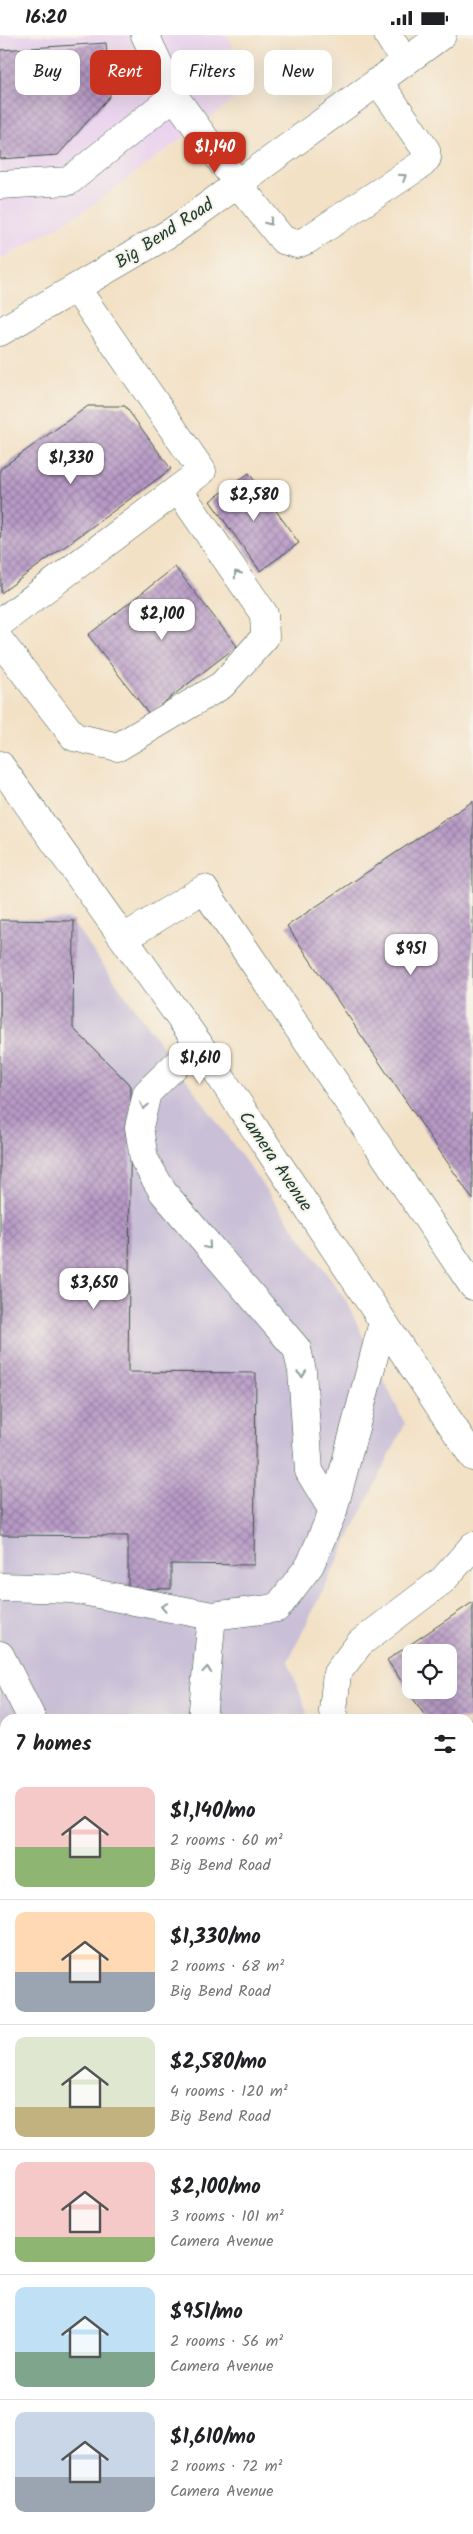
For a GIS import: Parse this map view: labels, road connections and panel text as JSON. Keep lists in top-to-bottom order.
{
  "streets": {
    "street": ["Big Bend Road", "Camera Avenue"]
  },
  "page": {
    "status": "16:20",
    "chip": [
      "Buy",
      "Rent",
      "Filters",
      "New"
    ],
    "price": [
      "$1,140",
      "$1,330",
      "$2,580",
      "$2,100",
      "$951",
      "$1,610",
      "$3,650"
    ],
    "heading": "7 homes",
    "list": [
      {
        "name": "$1,140/mo",
        "note": "2 rooms · 60 m² · Big Bend Road"
      },
      {
        "name": "$1,330/mo",
        "note": "2 rooms · 68 m² · Big Bend Road"
      },
      {
        "name": "$2,580/mo",
        "note": "4 rooms · 120 m² · Big Bend Road"
      },
      {
        "name": "$2,100/mo",
        "note": "3 rooms · 101 m² · Camera Avenue"
      },
      {
        "name": "$951/mo",
        "note": "2 rooms · 56 m² · Camera Avenue"
      },
      {
        "name": "$1,610/mo",
        "note": "2 rooms · 72 m² · Camera Avenue"
      }
    ]
  }
}
